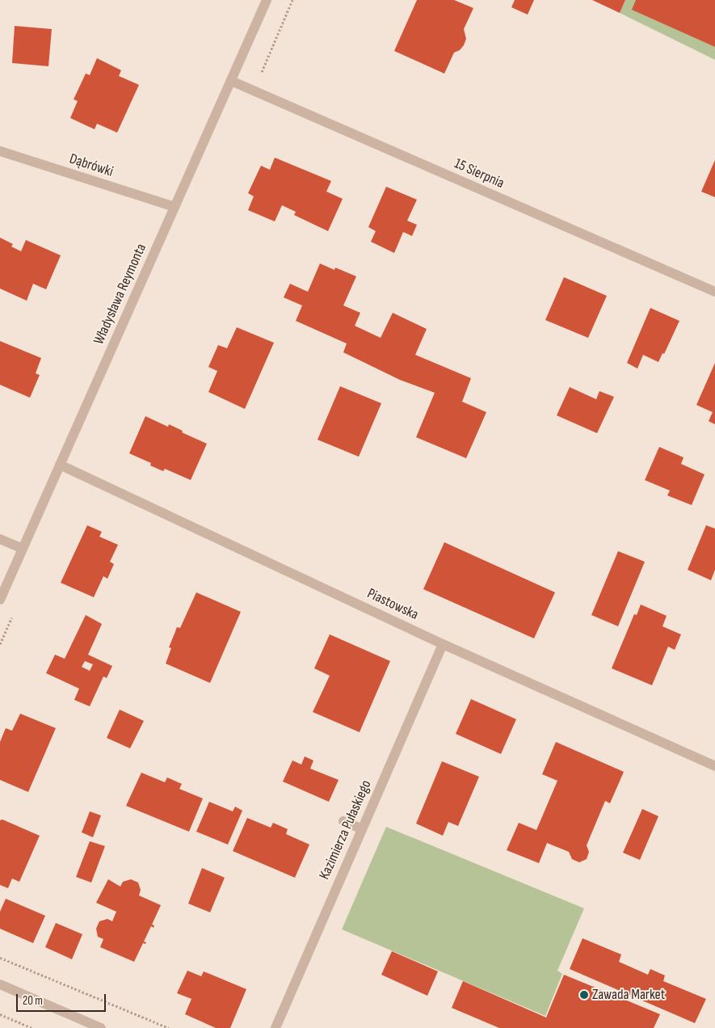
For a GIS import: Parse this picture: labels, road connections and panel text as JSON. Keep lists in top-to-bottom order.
{
  "streets": {
    "street": [
      "Dąbrówki",
      "15 Sierpnia",
      "Władysława Reymonta",
      "Piastowska",
      "Kazimierza Pułaskiego"
    ]
  },
  "crossings": [
    ["Dąbrówki", "Władysława Reymonta"],
    ["15 Sierpnia", "Władysława Reymonta"],
    ["Władysława Reymonta", "Piastowska"],
    ["Piastowska", "Kazimierza Pułaskiego"]
  ],
  "places": ["Zawada Market"],
  "scale_bar": "20 m"
}
